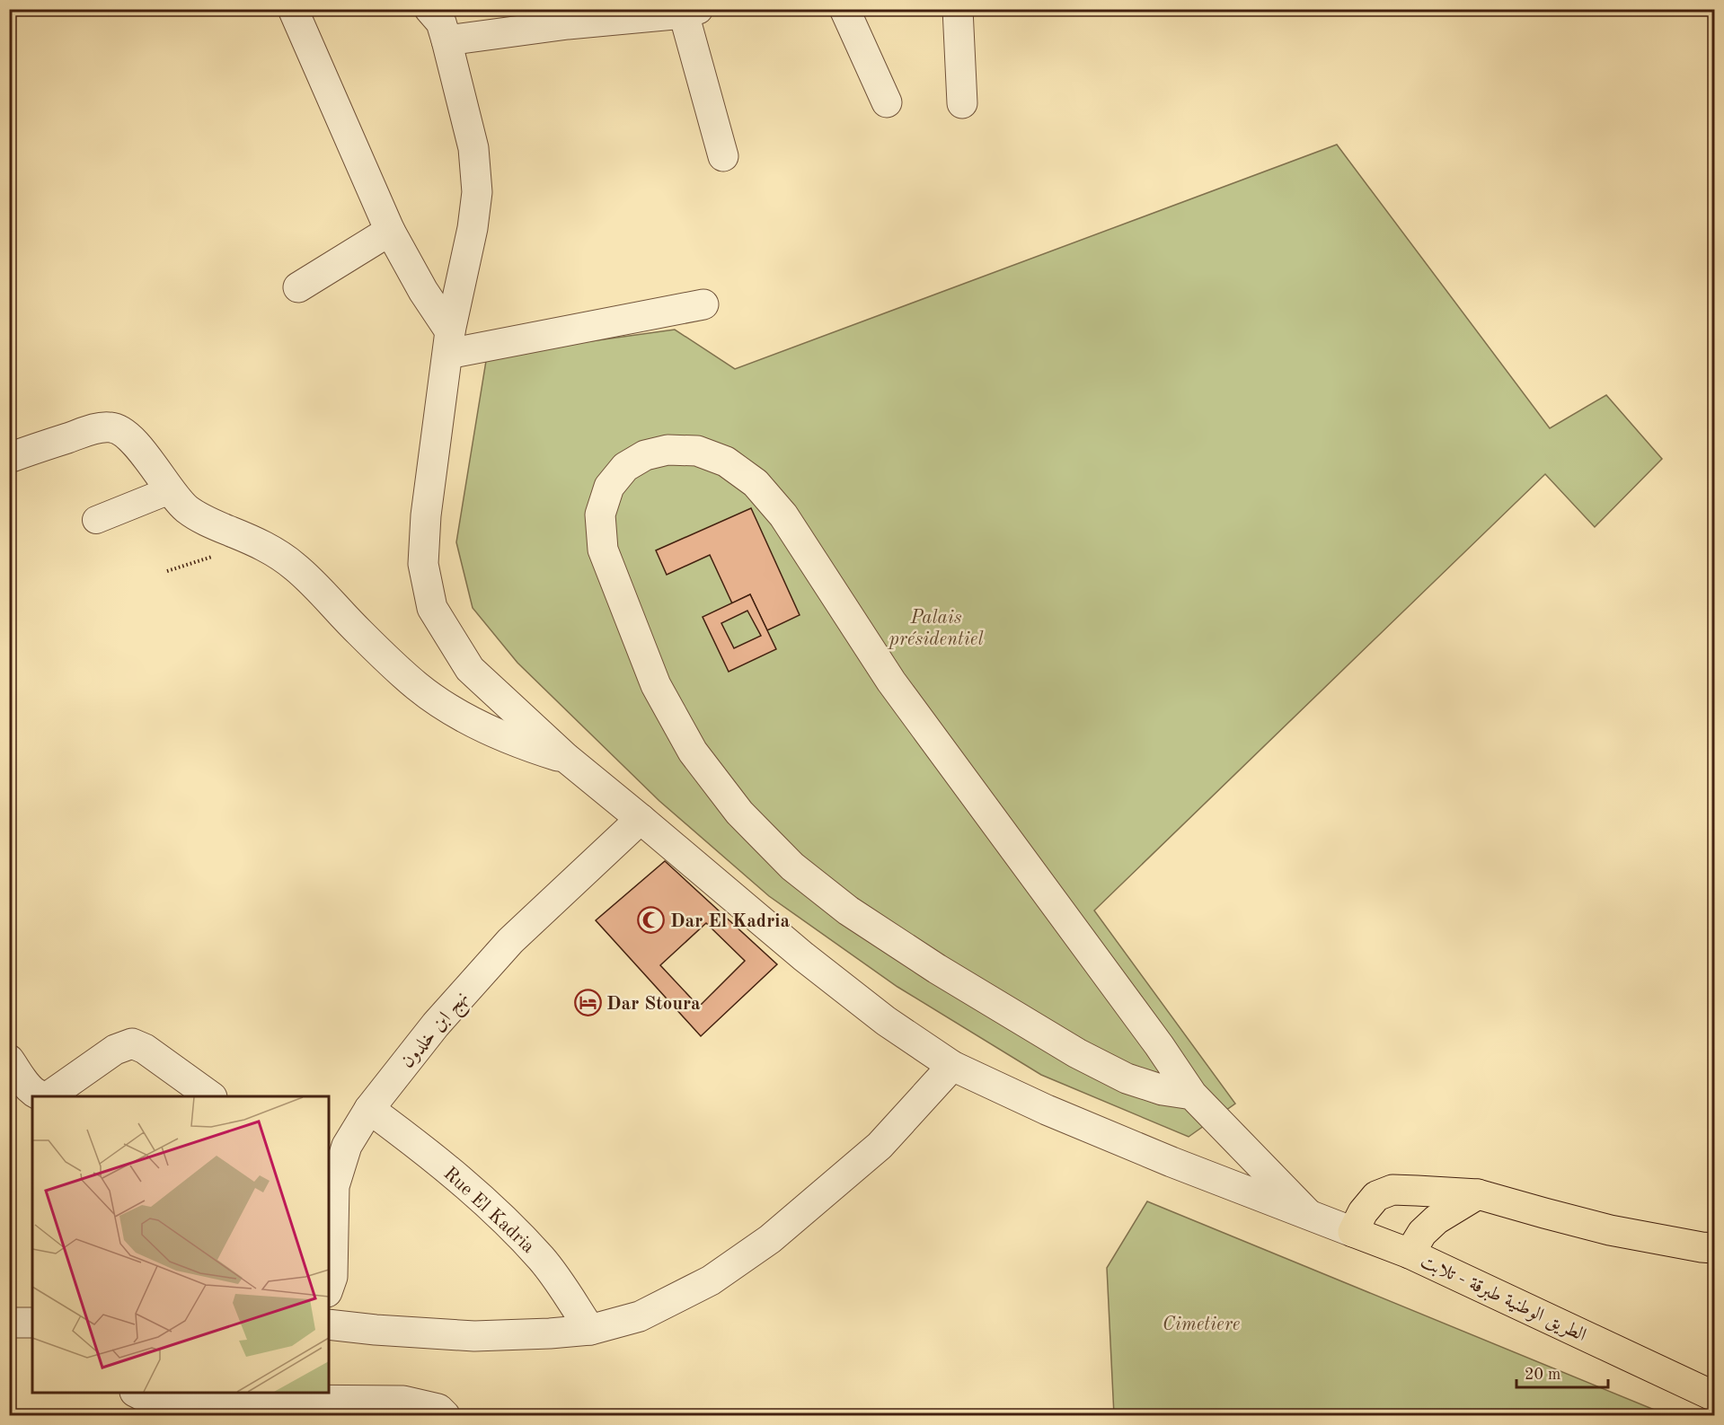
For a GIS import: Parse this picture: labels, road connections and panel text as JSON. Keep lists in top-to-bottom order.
{
  "streets": {
    "main road": ["الطريق الوطنية طبرقة - تلابت"],
    "street": ["نهج ابن خلدون", "Rue El Kadria"]
  },
  "crossings": [
    ["نهج ابن خلدون", "Rue El Kadria"]
  ],
  "parks": ["Palais présidentiel", "Cimetiere"],
  "places": {
    "mosque": ["Dar El Kadria"],
    "hotel": ["Dar Stoura"]
  },
  "scale_bar": "20 m"
}
